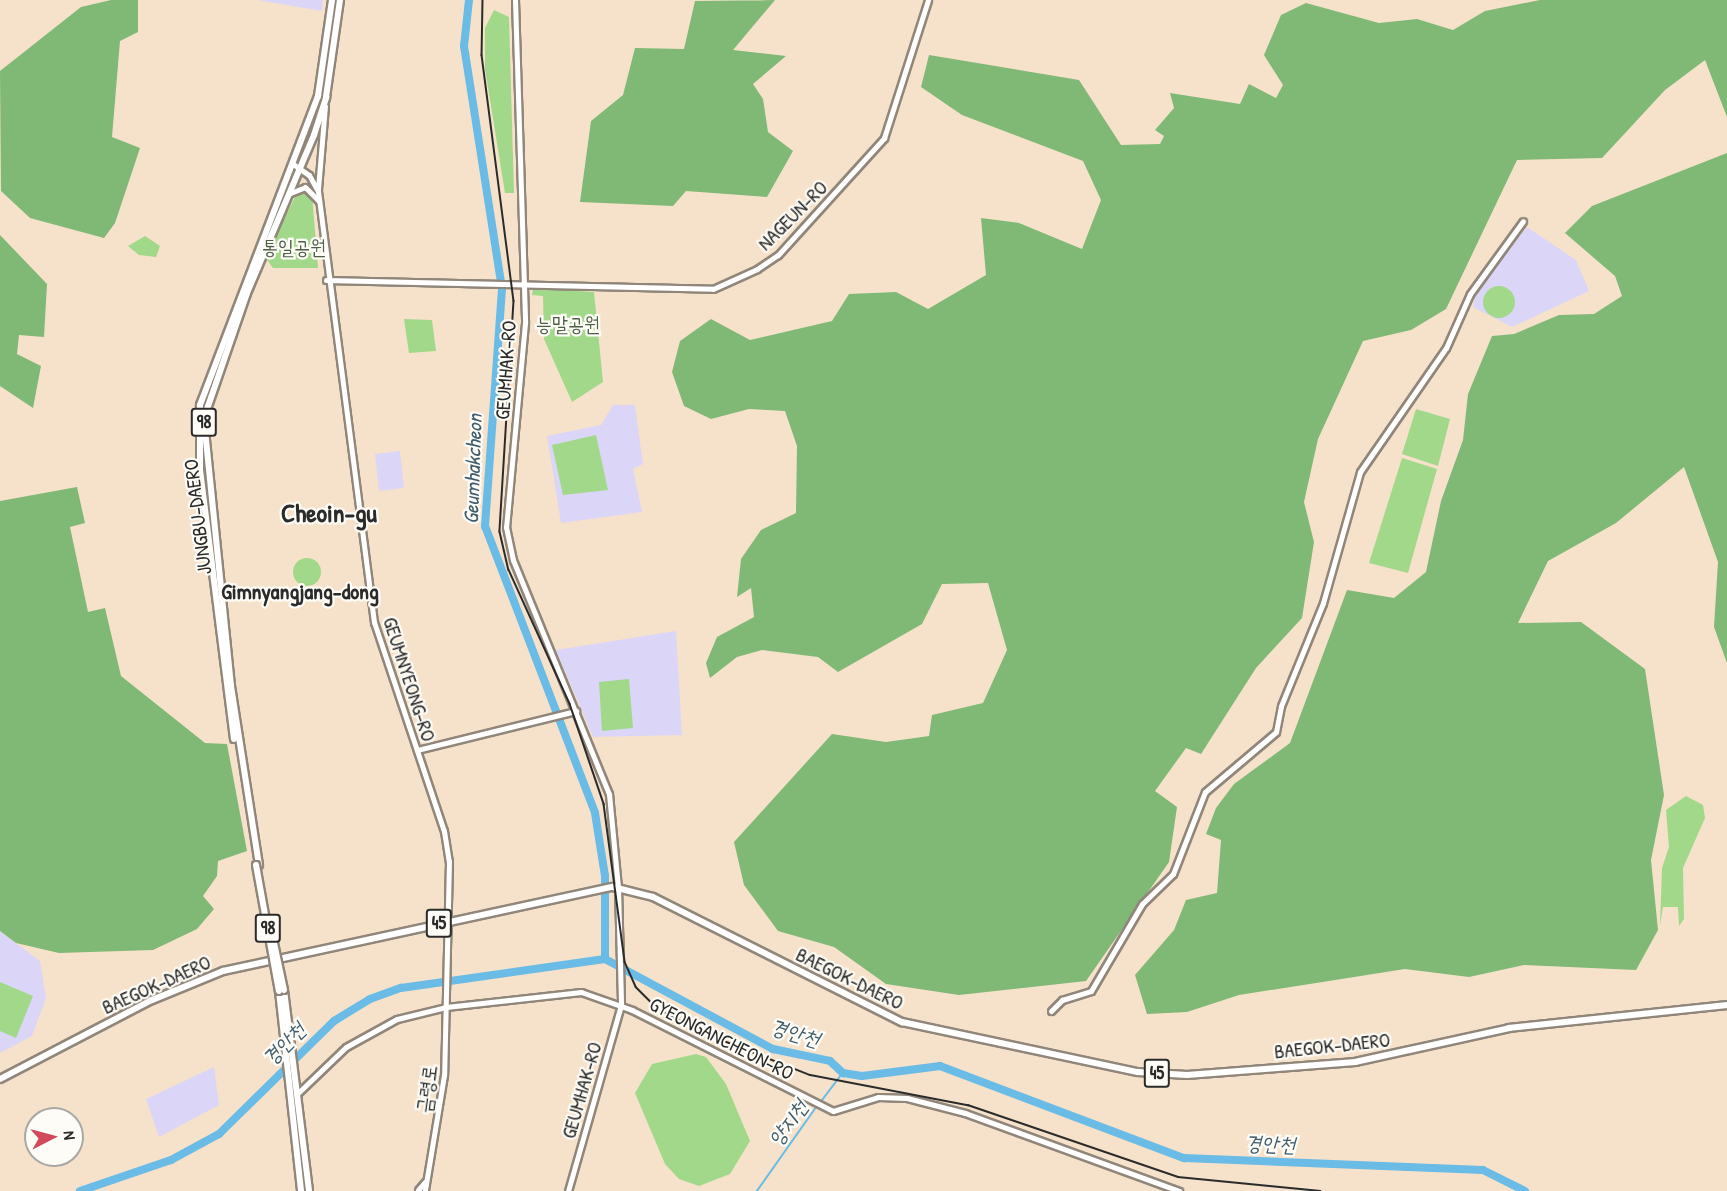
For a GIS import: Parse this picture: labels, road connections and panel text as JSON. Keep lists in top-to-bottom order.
{
  "streets": {
    "main road": [
      "NAGEUN-RO",
      "GEUMHAK-RO",
      "98",
      "JUNGBU-DAERO",
      "GEUMNYEONG-RO",
      "45",
      "BAEGOK-DAERO",
      "GYEONGANCHEON-RO",
      "금령로"
    ]
  },
  "crossings": [
    ["NAGEUN-RO", "GEUMHAK-RO"],
    ["NAGEUN-RO", "GEUMNYEONG-RO"],
    ["GEUMHAK-RO", "BAEGOK-DAERO"],
    ["GEUMHAK-RO", "GYEONGANCHEON-RO"],
    ["JUNGBU-DAERO", "GEUMNYEONG-RO"],
    ["JUNGBU-DAERO", "GYEONGANCHEON-RO"],
    ["GEUMNYEONG-RO", "BAEGOK-DAERO"],
    ["GEUMNYEONG-RO", "금령로"],
    ["GYEONGANCHEON-RO", "금령로"]
  ],
  "districts": ["Cheoin-gu", "Gimnyangjang-dong"],
  "water": ["Geumhakcheon", "경안천", "양지천"],
  "parks": ["통일공원", "능말공원"],
  "north": "right"
}
